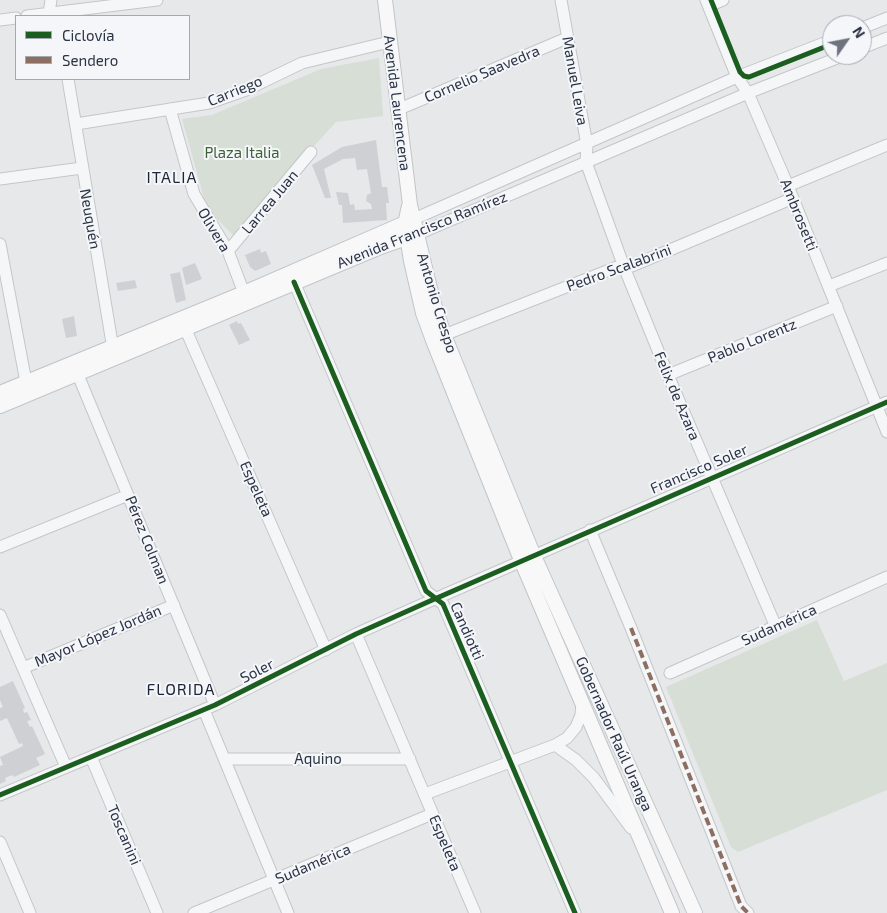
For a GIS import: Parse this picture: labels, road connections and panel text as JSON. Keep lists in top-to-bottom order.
{
  "streets": {
    "main road": [
      "Avenida Laurencena",
      "Avenida Francisco Ramírez",
      "Antonio Crespo",
      "Gobernador Raúl Uranga"
    ],
    "street": [
      "Cornelio Saavedra",
      "Manuel Leiva",
      "Carriego",
      "Larrea Juan",
      "Ambrosetti",
      "Neuquén",
      "Olivera",
      "Pedro Scalabrini",
      "Pablo Lorentz",
      "Felix de Azara",
      "Francisco Soler",
      "Espeleta",
      "Pérez Colman",
      "Sudamérica",
      "Candiotti",
      "Mayor López Jordán",
      "Soler",
      "Aquino",
      "Toscanini"
    ]
  },
  "crossings": [
    ["Cornelio Saavedra", "Manuel Leiva"],
    ["Cornelio Saavedra", "Avenida Laurencena"],
    ["Manuel Leiva", "Avenida Francisco Ramírez"],
    ["Manuel Leiva", "Felix de Azara"],
    ["Carriego", "Avenida Laurencena"],
    ["Carriego", "Neuquén"],
    ["Carriego", "Olivera"],
    ["Avenida Laurencena", "Antonio Crespo"],
    ["Larrea Juan", "Olivera"],
    ["Ambrosetti", "Avenida Francisco Ramírez"],
    ["Ambrosetti", "Pedro Scalabrini"],
    ["Ambrosetti", "Pablo Lorentz"],
    ["Ambrosetti", "Francisco Soler"],
    ["Neuquén", "Avenida Francisco Ramírez"],
    ["Olivera", "Avenida Francisco Ramírez"],
    ["Avenida Francisco Ramírez", "Antonio Crespo"],
    ["Avenida Francisco Ramírez", "Felix de Azara"],
    ["Avenida Francisco Ramírez", "Espeleta"],
    ["Avenida Francisco Ramírez", "Pérez Colman"],
    ["Avenida Francisco Ramírez", "Candiotti"],
    ["Pedro Scalabrini", "Antonio Crespo"],
    ["Pedro Scalabrini", "Felix de Azara"],
    ["Antonio Crespo", "Francisco Soler"],
    ["Antonio Crespo", "Soler"],
    ["Antonio Crespo", "Gobernador Raúl Uranga"],
    ["Pablo Lorentz", "Felix de Azara"],
    ["Felix de Azara", "Francisco Soler"],
    ["Felix de Azara", "Sudamérica"],
    ["Francisco Soler", "Soler"],
    ["Francisco Soler", "Gobernador Raúl Uranga"],
    ["Espeleta", "Sudamérica"],
    ["Espeleta", "Soler"],
    ["Espeleta", "Aquino"],
    ["Pérez Colman", "Mayor López Jordán"],
    ["Pérez Colman", "Soler"],
    ["Candiotti", "Soler"],
    ["Soler", "Gobernador Raúl Uranga"],
    ["Soler", "Toscanini"]
  ],
  "districts": ["ITALIA", "FLORIDA"],
  "parks": ["Plaza Italia"],
  "legend": ["Ciclovía", "Sendero"],
  "north": "top right"
}
